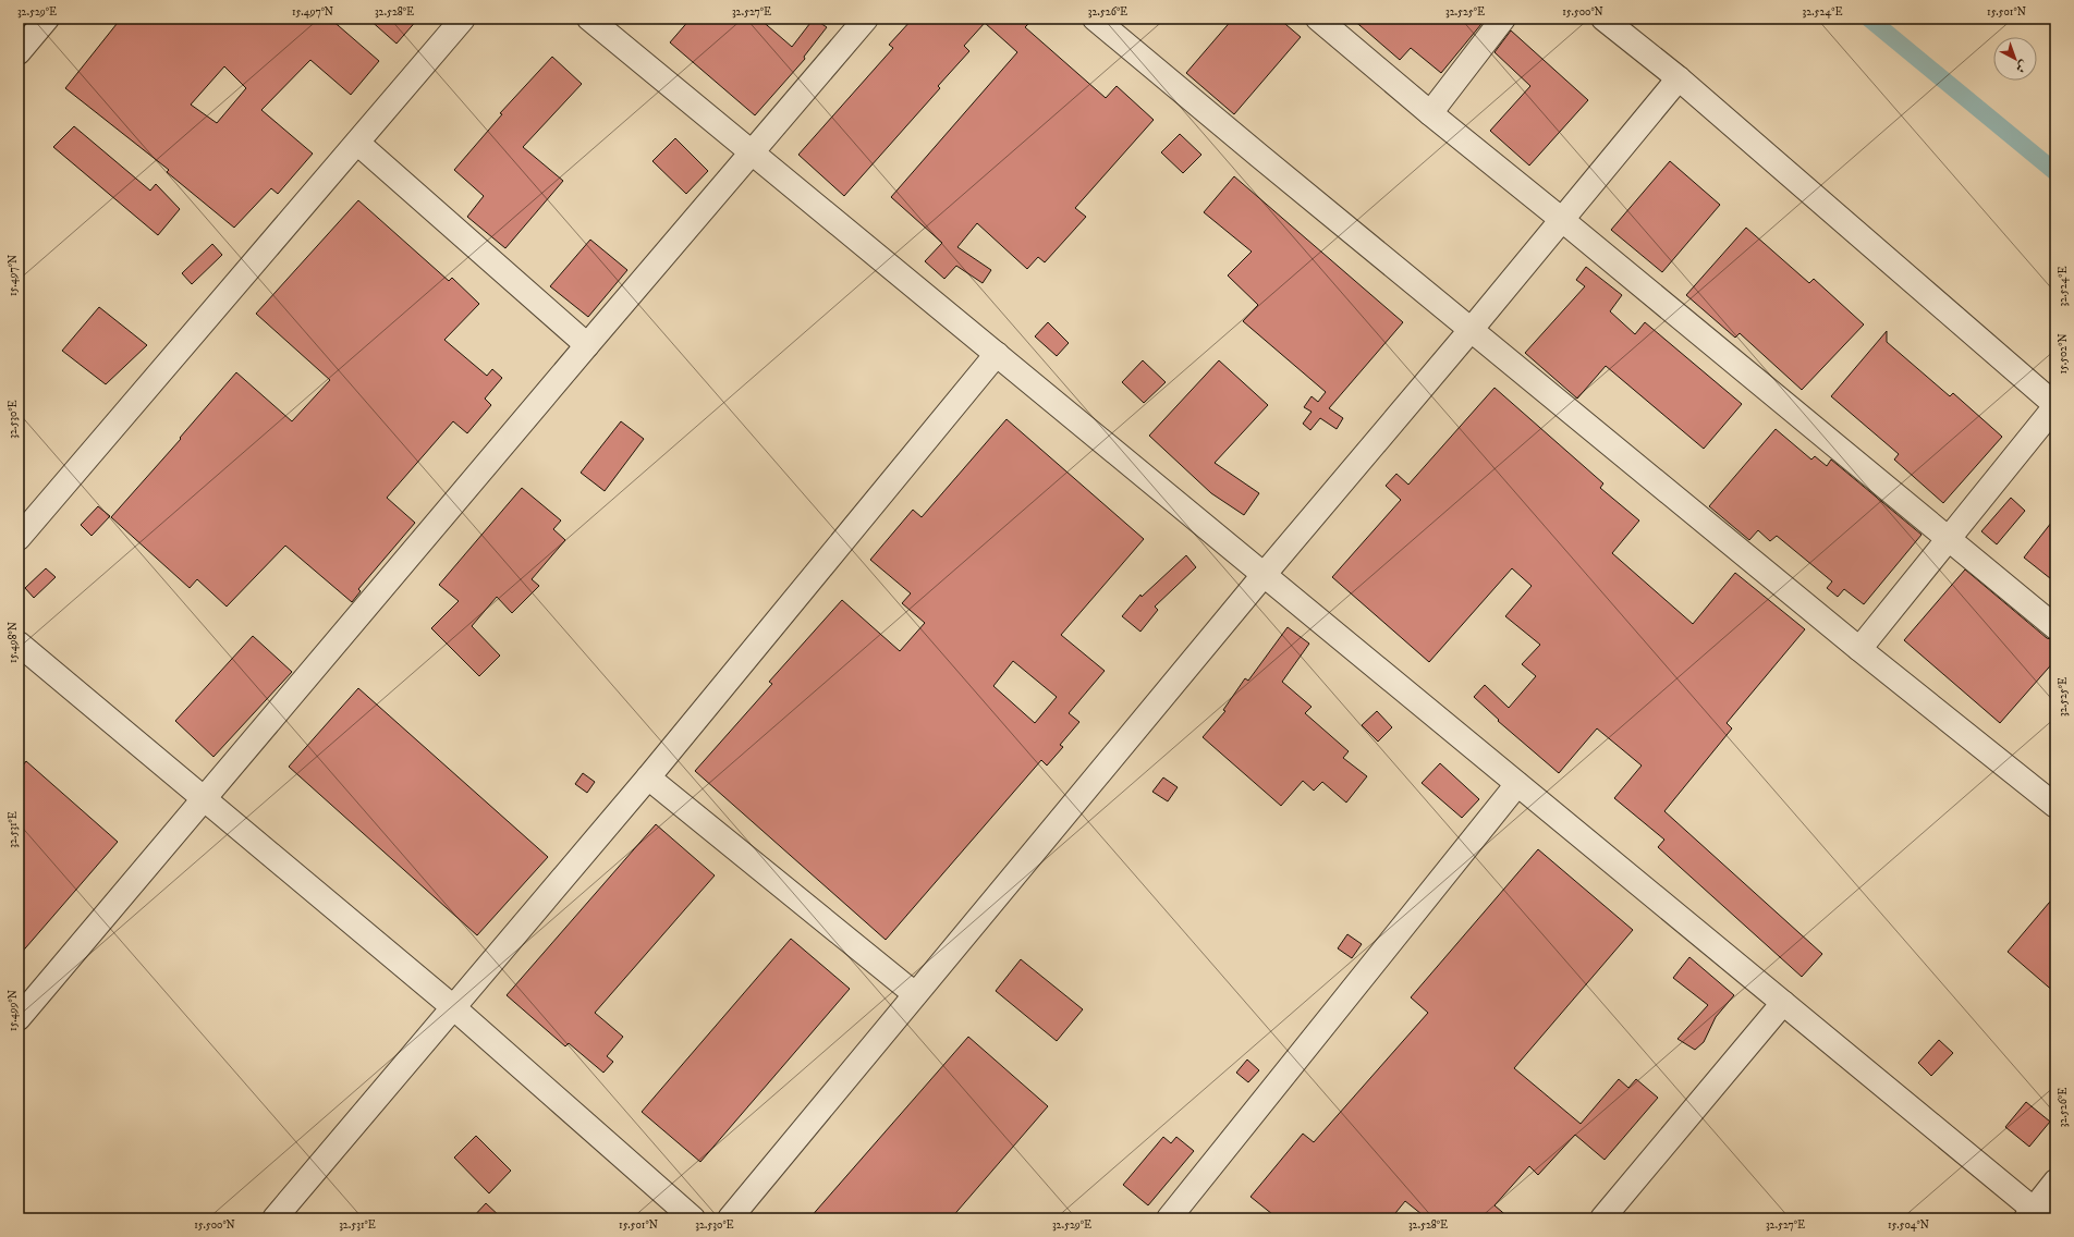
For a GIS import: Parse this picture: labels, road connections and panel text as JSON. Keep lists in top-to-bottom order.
{
  "north": "bottom right",
  "coordinates": [
    "32.529°E",
    "15.497°N",
    "32.528°E",
    "32.527°E",
    "32.526°E",
    "32.525°E",
    "15.500°N",
    "32.524°E",
    "15.501°N",
    "15.502°N",
    "32.530°E",
    "15.498°N",
    "32.531°E",
    "15.499°N",
    "15.504°N"
  ]
}
